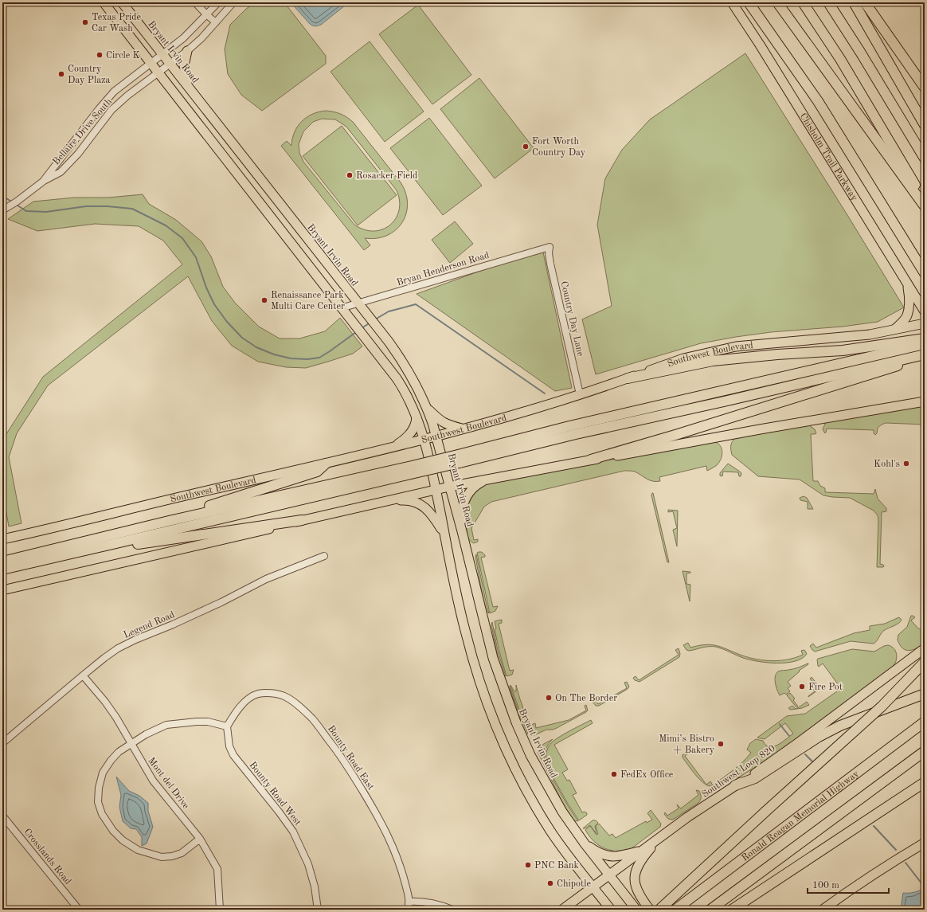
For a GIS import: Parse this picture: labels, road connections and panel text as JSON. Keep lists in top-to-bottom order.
{
  "streets": {
    "highway": ["Southwest Boulevard", "Ronald Reagan Memorial Highway"],
    "main road": ["Bryant Irvin Road", "Chisholm Trail Parkway", "Southwest Loop 820"],
    "street": [
      "Bellaire Drive South",
      "Bryan Henderson Road",
      "Country Day Lane",
      "Legend Road",
      "Bounty Road East",
      "Mont del Drive",
      "Bounty Road West",
      "Crosslands Road"
    ]
  },
  "crossings": [
    ["Bryant Irvin Road", "Bellaire Drive South"],
    ["Bryant Irvin Road", "Bryan Henderson Road"],
    ["Bryant Irvin Road", "Southwest Boulevard"],
    ["Bryant Irvin Road", "Southwest Loop 820"],
    ["Bryan Henderson Road", "Country Day Lane"],
    ["Country Day Lane", "Southwest Boulevard"],
    ["Legend Road", "Mont del Drive"],
    ["Bounty Road East", "Bounty Road West"]
  ],
  "places": [
    "Texas Pride Car Wash",
    "Circle K",
    "Country Day Plaza",
    "Fort Worth Country Day",
    "Rosacker Field",
    "Renaissance Park Multi Care Center",
    "Kohl's",
    "Fire Pot",
    "On The Border",
    "Mimi’s Bistro + Bakery",
    "FedEx Office",
    "PNC Bank",
    "Chipotle"
  ],
  "scale_bar": "100 m"
}
